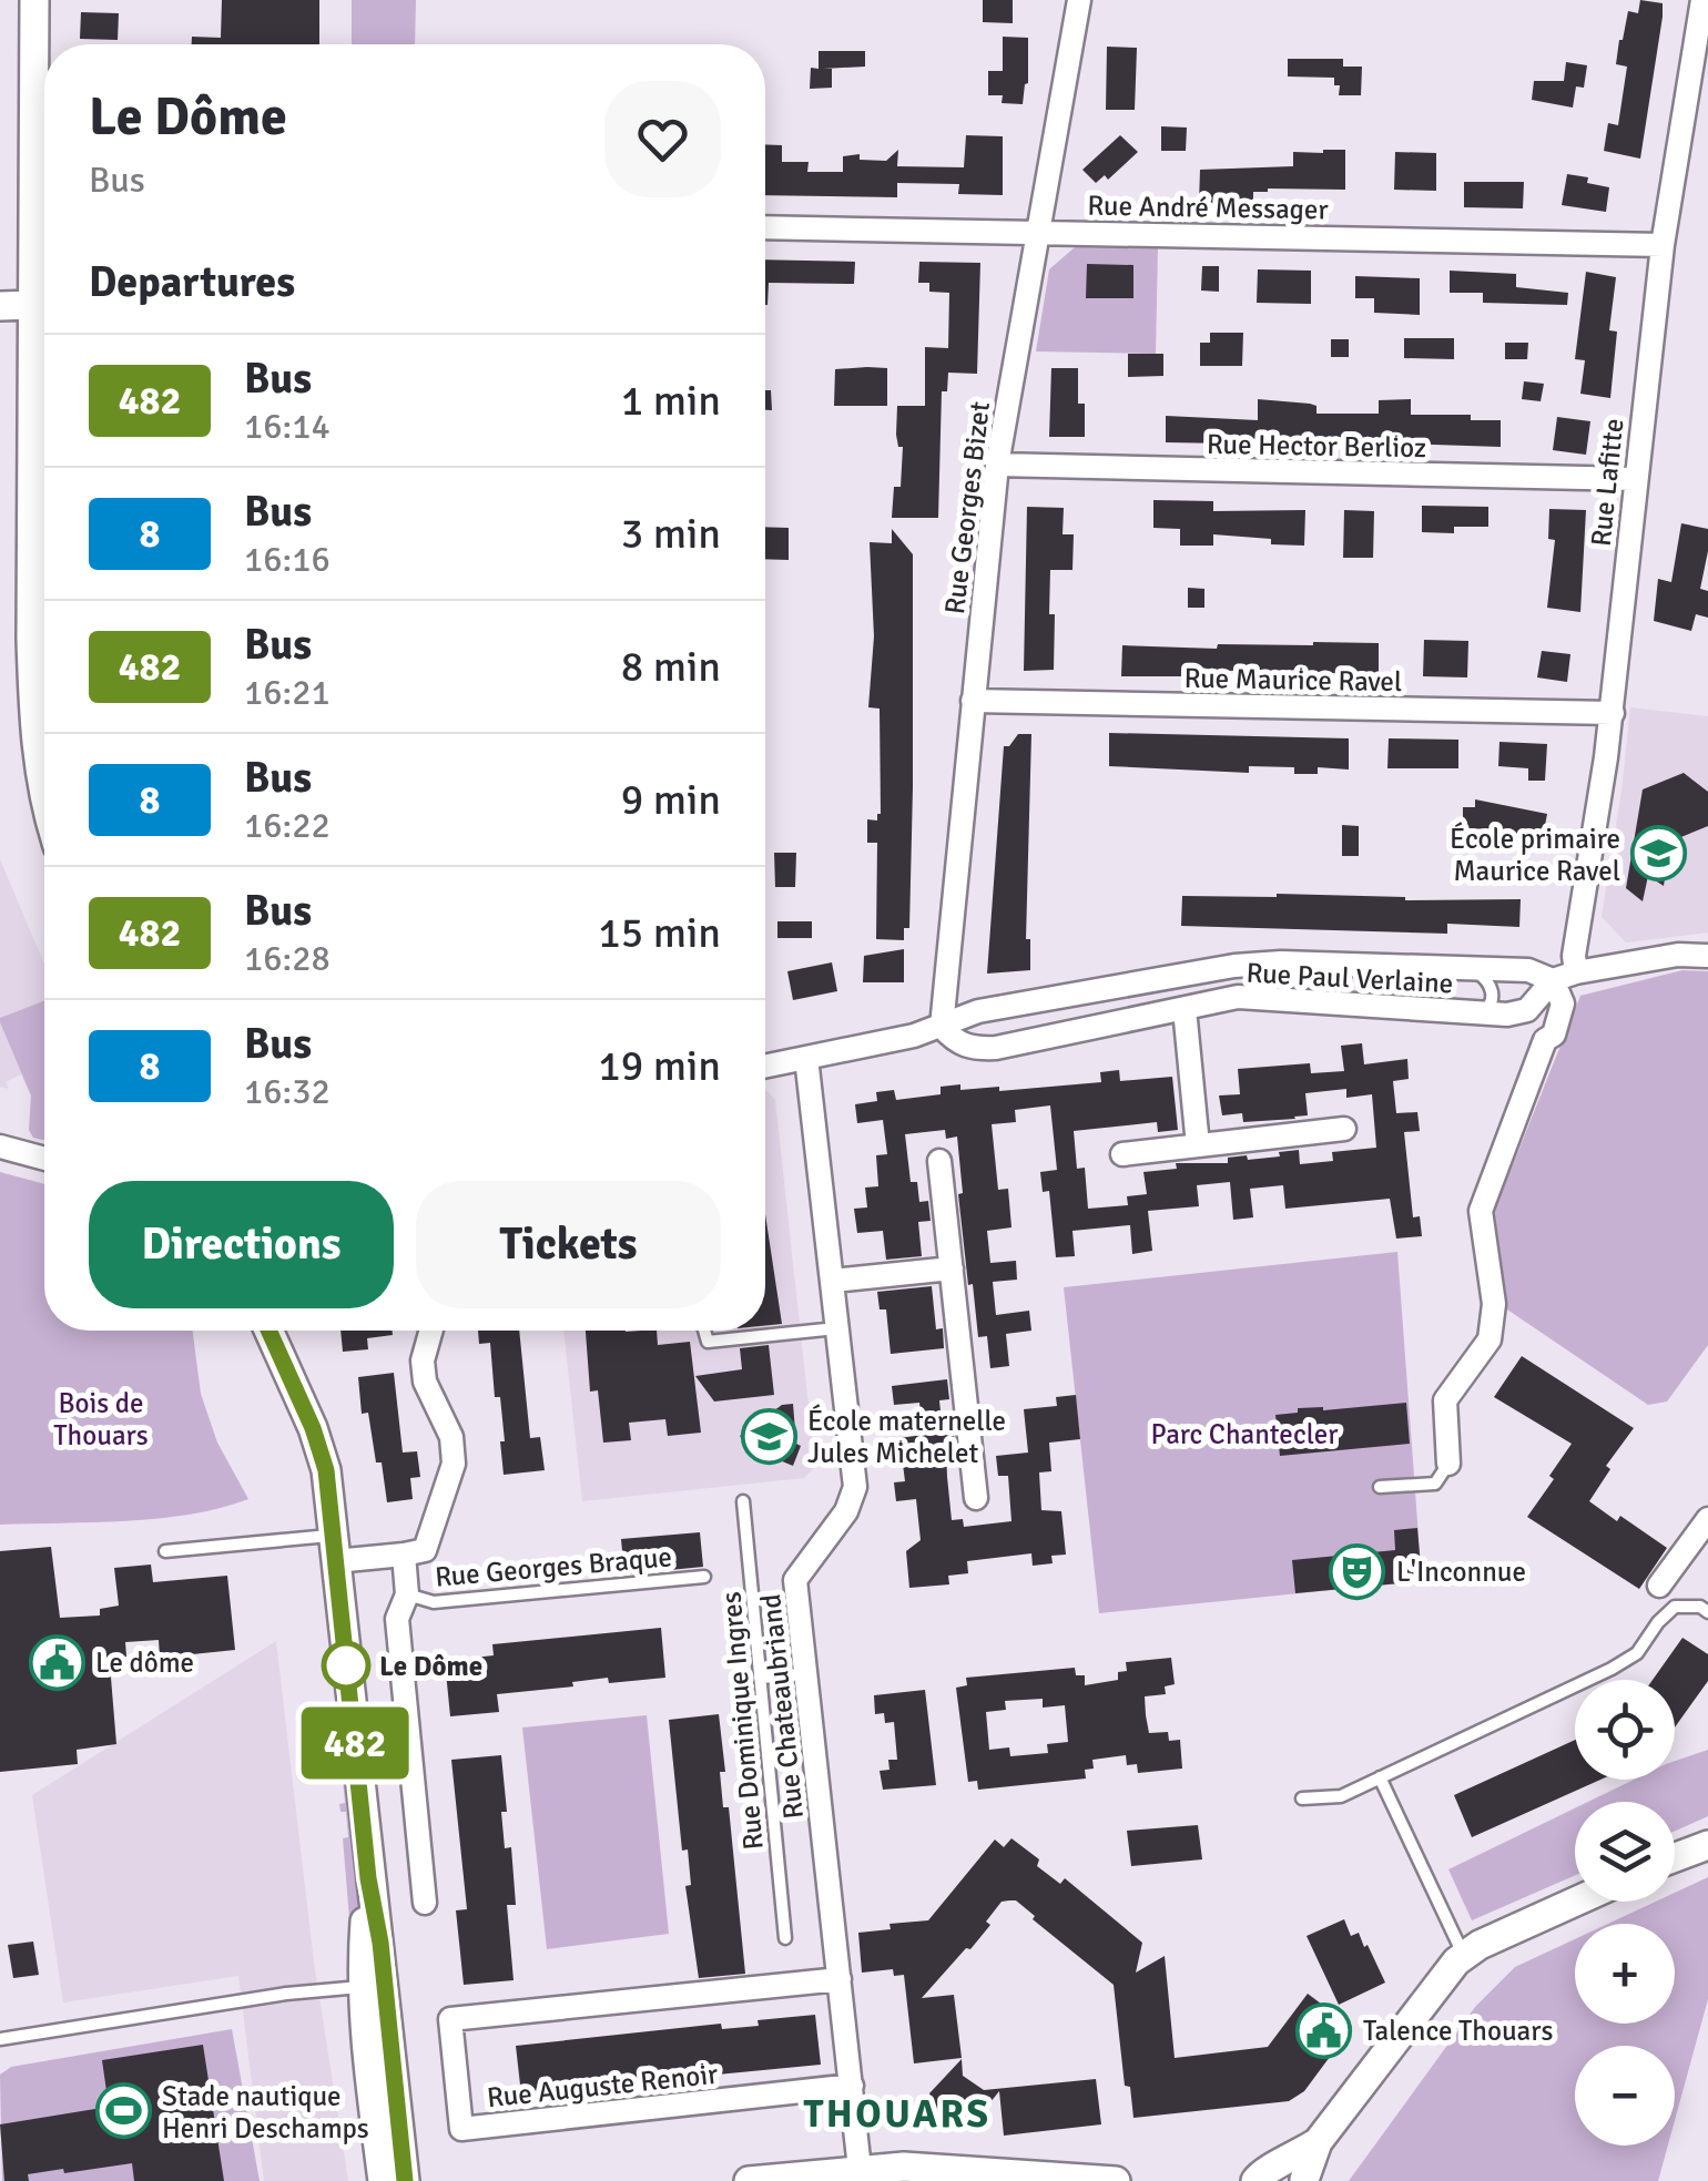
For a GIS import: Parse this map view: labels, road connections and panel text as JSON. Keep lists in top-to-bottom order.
{
  "streets": {
    "street": [
      "Rue André Messager",
      "Rue Hector Berlioz",
      "Rue Lafitte",
      "Rue Georges Bizet",
      "Rue Maurice Ravel",
      "Rue Paul Verlaine",
      "Rue Chateaubriand",
      "Rue Auguste Renoir"
    ],
    "lane": ["Rue Georges Braque", "Rue Dominique Ingres"]
  },
  "crossings": [
    ["Rue André Messager", "Rue Lafitte"],
    ["Rue André Messager", "Rue Georges Bizet"],
    ["Rue Hector Berlioz", "Rue Lafitte"],
    ["Rue Hector Berlioz", "Rue Georges Bizet"],
    ["Rue Lafitte", "Rue Maurice Ravel"],
    ["Rue Lafitte", "Rue Paul Verlaine"],
    ["Rue Georges Bizet", "Rue Maurice Ravel"],
    ["Rue Georges Bizet", "Rue Paul Verlaine"],
    ["Rue Paul Verlaine", "Rue Chateaubriand"],
    ["Rue Chateaubriand", "Rue Auguste Renoir"]
  ],
  "districts": ["THOUARS"],
  "parks": ["Bois de Thouars", "Parc Chantecler"],
  "places": {
    "school or university": ["École primaire Maurice Ravel", "École maternelle Jules Michelet"],
    "theatre": ["L'Inconnue"],
    "public building": ["Le dôme", "Talence Thouars"],
    "other": ["Le Dôme"],
    "sports": ["Stade nautique Henri Deschamps"]
  },
  "lines": ["bus line 482"],
  "page": {
    "on_map": "482",
    "heading": [
      ["Le Dôme", "Bus"],
      "Departures"
    ],
    "list": [
      {
        "mark": "482",
        "name": "Bus",
        "note": "16:14",
        "value": "1 min"
      },
      {
        "mark": "8",
        "name": "Bus",
        "note": "16:16",
        "value": "3 min"
      },
      {
        "mark": "482",
        "name": "Bus",
        "note": "16:21",
        "value": "8 min"
      },
      {
        "mark": "8",
        "name": "Bus",
        "note": "16:22",
        "value": "9 min"
      },
      {
        "mark": "482",
        "name": "Bus",
        "note": "16:28",
        "value": "15 min"
      },
      {
        "mark": "8",
        "name": "Bus",
        "note": "16:32",
        "value": "19 min"
      }
    ],
    "buttons": ["Directions", "Tickets"],
    "map_buttons": ["+", "−"]
  }
}
